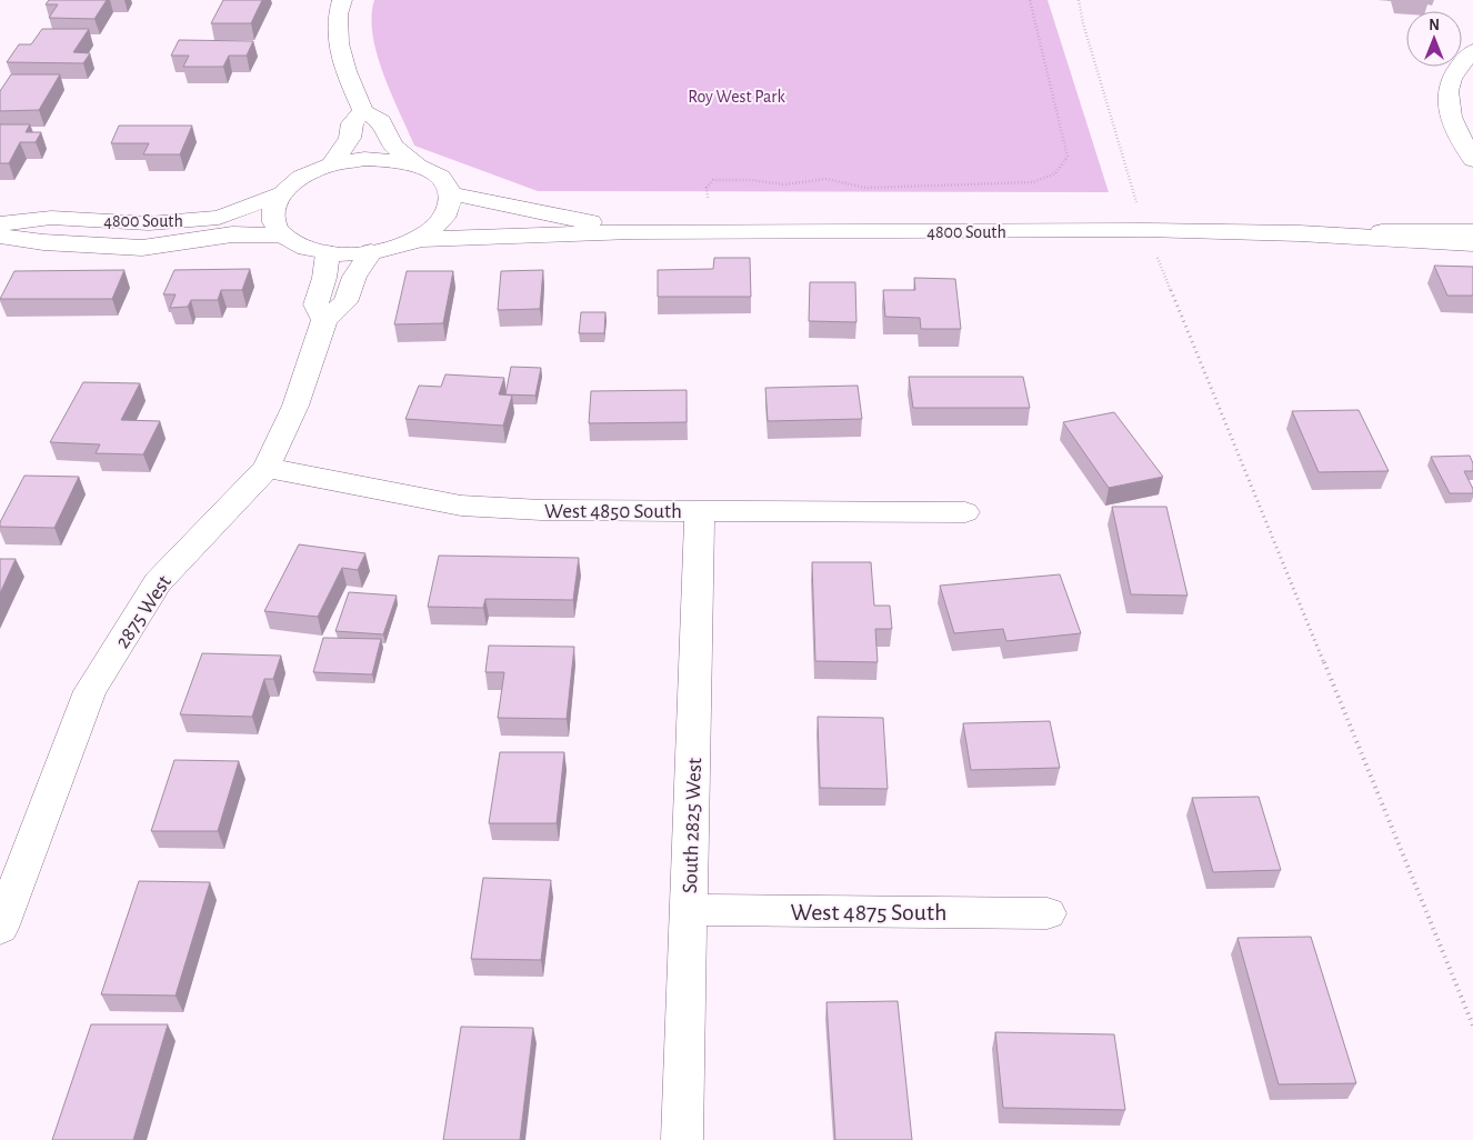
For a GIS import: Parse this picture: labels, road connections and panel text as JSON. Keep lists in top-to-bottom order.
{
  "streets": {
    "street": [
      "4800 South",
      "West 4850 South",
      "2875 West",
      "South 2825 West",
      "West 4875 South"
    ]
  },
  "crossings": [
    ["West 4850 South", "2875 West"],
    ["West 4850 South", "South 2825 West"],
    ["South 2825 West", "West 4875 South"]
  ],
  "parks": ["Roy West Park"],
  "north": "top"
}
